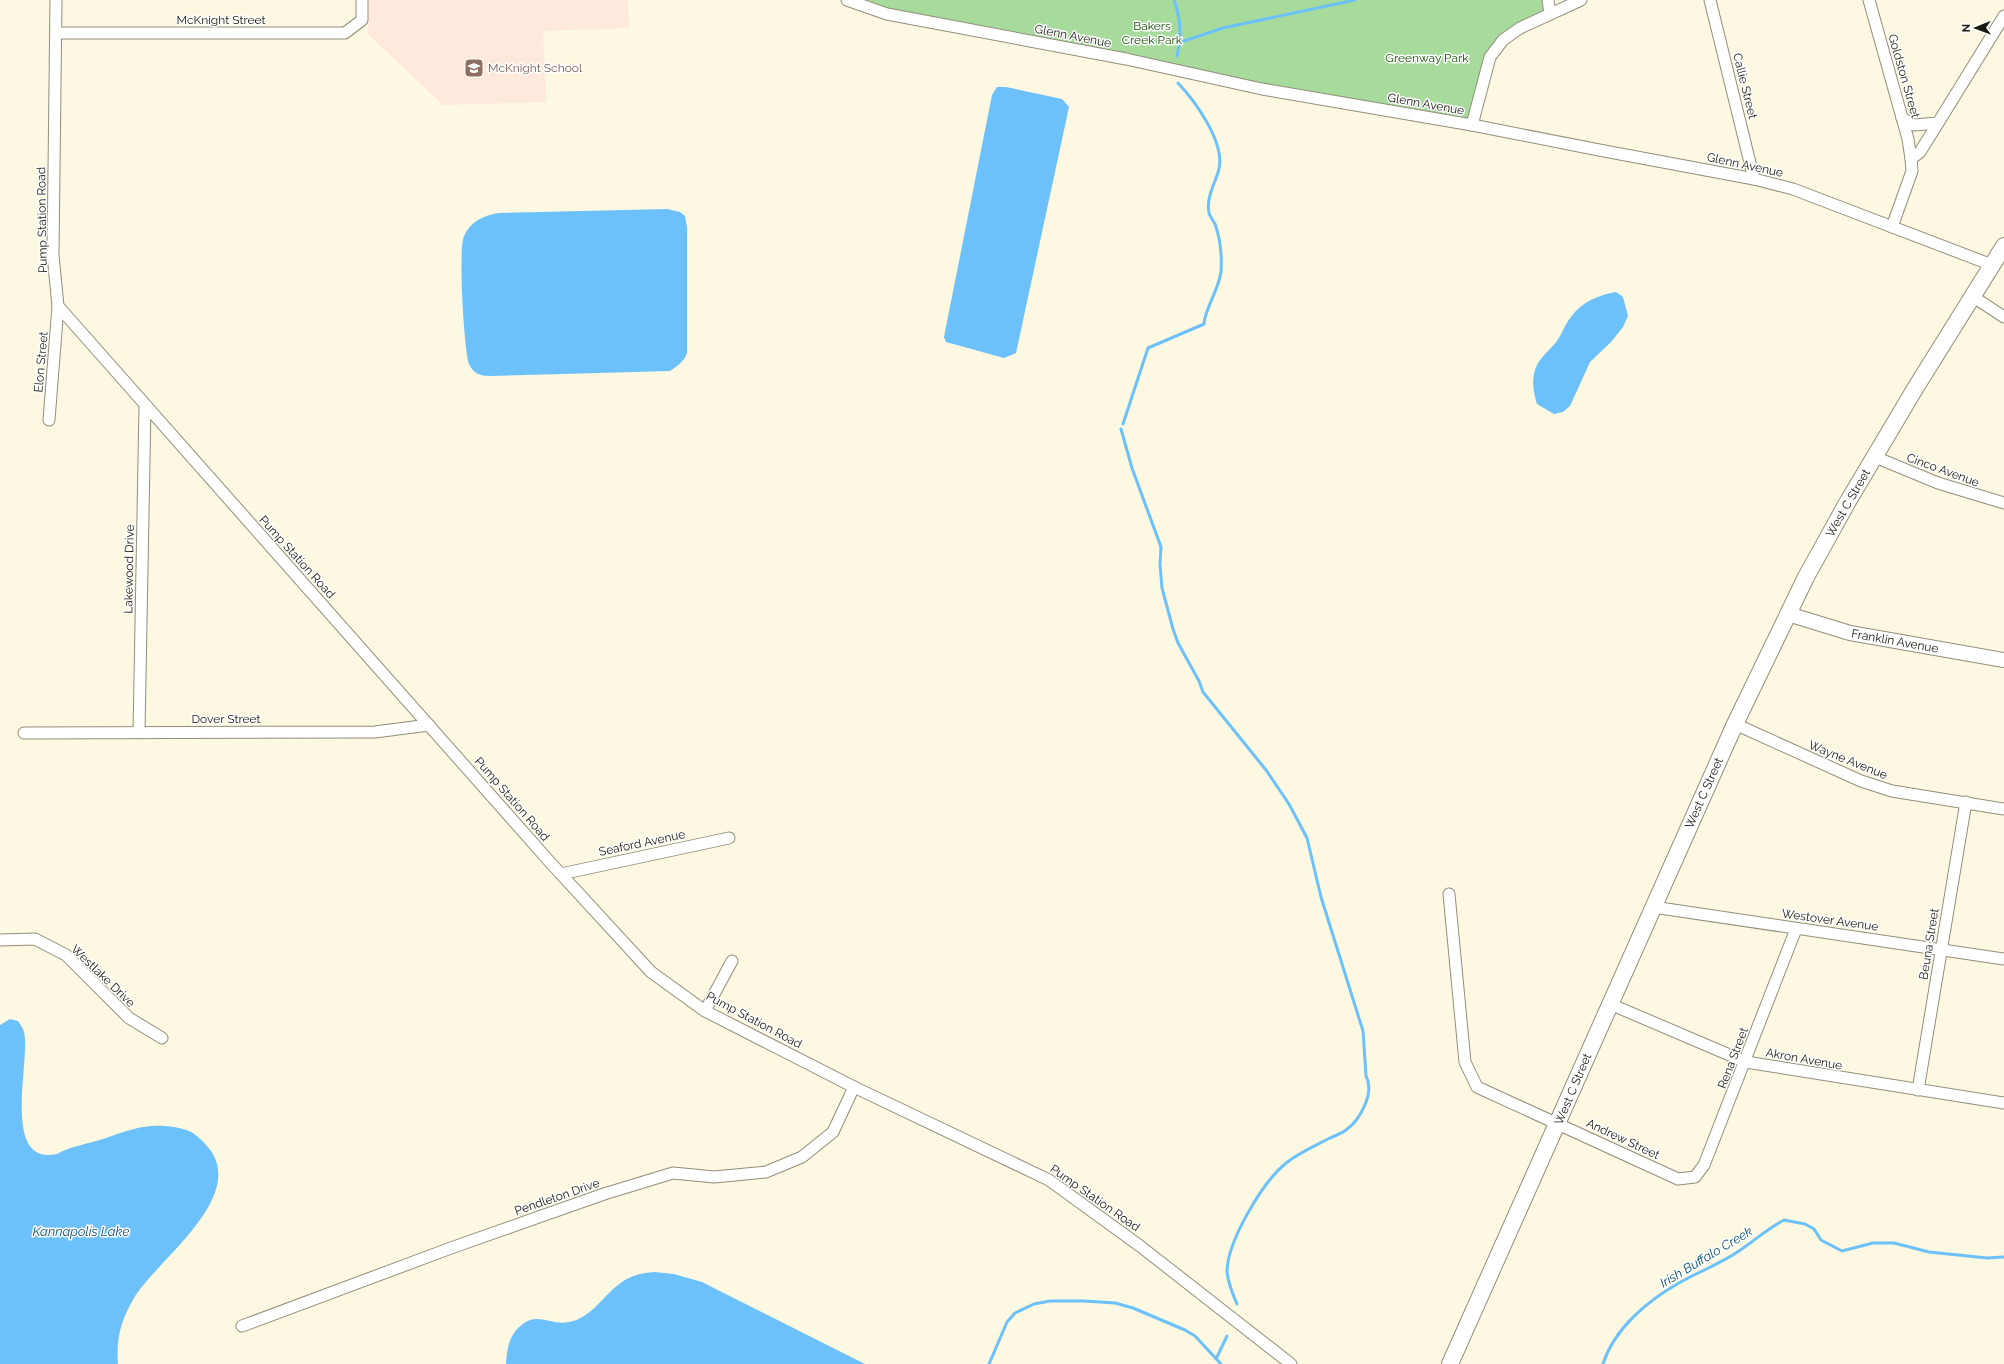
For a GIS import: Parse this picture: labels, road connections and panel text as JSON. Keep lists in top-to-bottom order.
{
  "streets": {
    "main road": ["West C Street"],
    "street": [
      "McKnight Street",
      "Glenn Avenue",
      "Goldston Street",
      "Callie Street",
      "Pump Station Road",
      "Elon Street",
      "Cinco Avenue",
      "Lakewood Drive",
      "Franklin Avenue",
      "Dover Street",
      "Wayne Avenue",
      "Seaford Avenue",
      "Westover Avenue",
      "Beuna Street",
      "Westlake Drive",
      "Rena Street",
      "Akron Avenue",
      "Andrew Street",
      "Pendleton Drive"
    ]
  },
  "crossings": [
    ["McKnight Street", "Pump Station Road"],
    ["Glenn Avenue", "Goldston Street"],
    ["Glenn Avenue", "Callie Street"],
    ["Glenn Avenue", "West C Street"],
    ["Pump Station Road", "Elon Street"],
    ["Pump Station Road", "Lakewood Drive"],
    ["Pump Station Road", "Dover Street"],
    ["Pump Station Road", "Seaford Avenue"],
    ["Pump Station Road", "Pendleton Drive"],
    ["Cinco Avenue", "West C Street"],
    ["West C Street", "Franklin Avenue"],
    ["West C Street", "Wayne Avenue"],
    ["West C Street", "Westover Avenue"],
    ["West C Street", "Akron Avenue"],
    ["West C Street", "Andrew Street"],
    ["Lakewood Drive", "Dover Street"],
    ["Wayne Avenue", "Beuna Street"],
    ["Westover Avenue", "Beuna Street"],
    ["Westover Avenue", "Rena Street"],
    ["Beuna Street", "Akron Avenue"],
    ["Rena Street", "Akron Avenue"],
    ["Rena Street", "Andrew Street"]
  ],
  "water": ["Kannapolis Lake", "Irish Buffalo Creek"],
  "parks": ["Bakers Creek Park", "Greenway Park"],
  "places": {
    "school or university": ["McKnight School"]
  },
  "north": "left"
}
